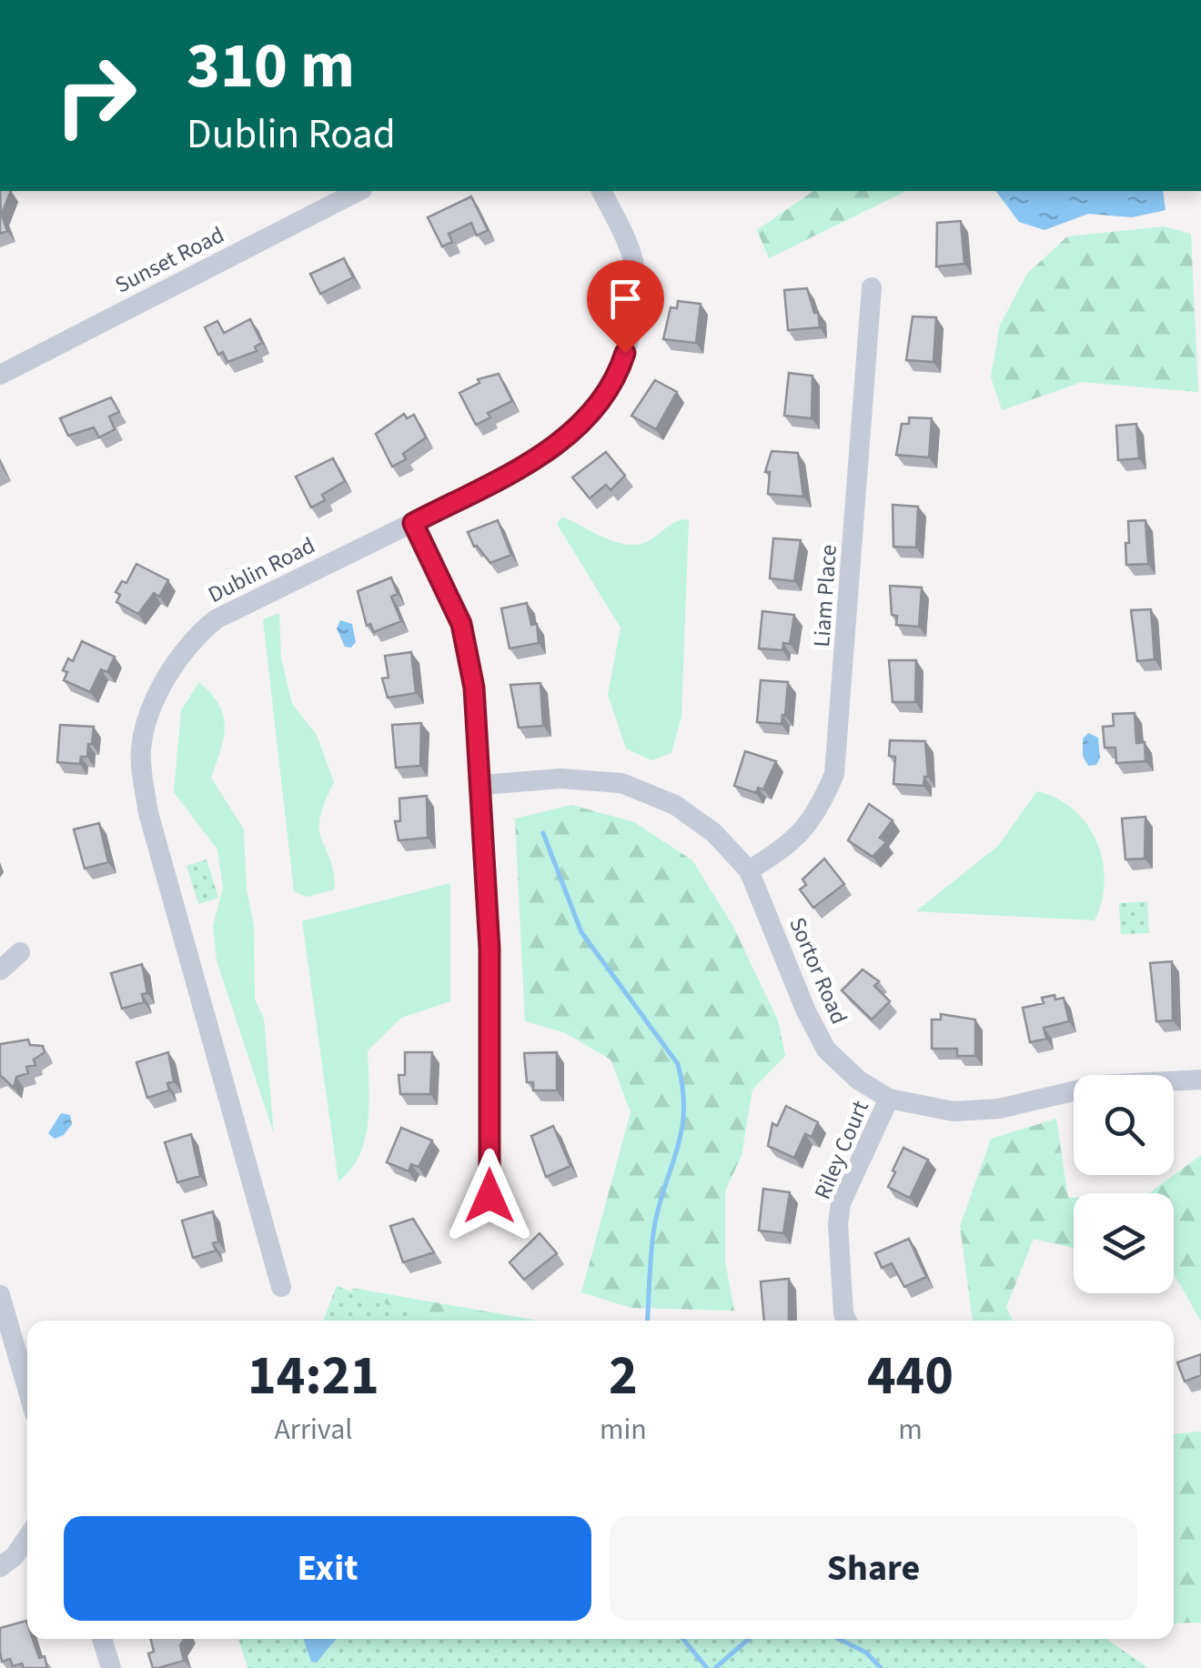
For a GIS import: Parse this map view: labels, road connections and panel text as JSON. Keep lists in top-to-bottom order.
{
  "streets": {
    "street": [
      "Sunset Road",
      "Dublin Road",
      "Liam Place",
      "Sortor Road",
      "Riley Court"
    ]
  },
  "crossings": [
    ["Liam Place", "Sortor Road"],
    ["Sortor Road", "Riley Court"]
  ],
  "page": {
    "turn": ["310 m", "Dublin Road"],
    "eta": [
      "14:21",
      "Arrival",
      "2",
      "min",
      "440",
      "m"
    ],
    "buttons": ["Exit", "Share"]
  }
}
